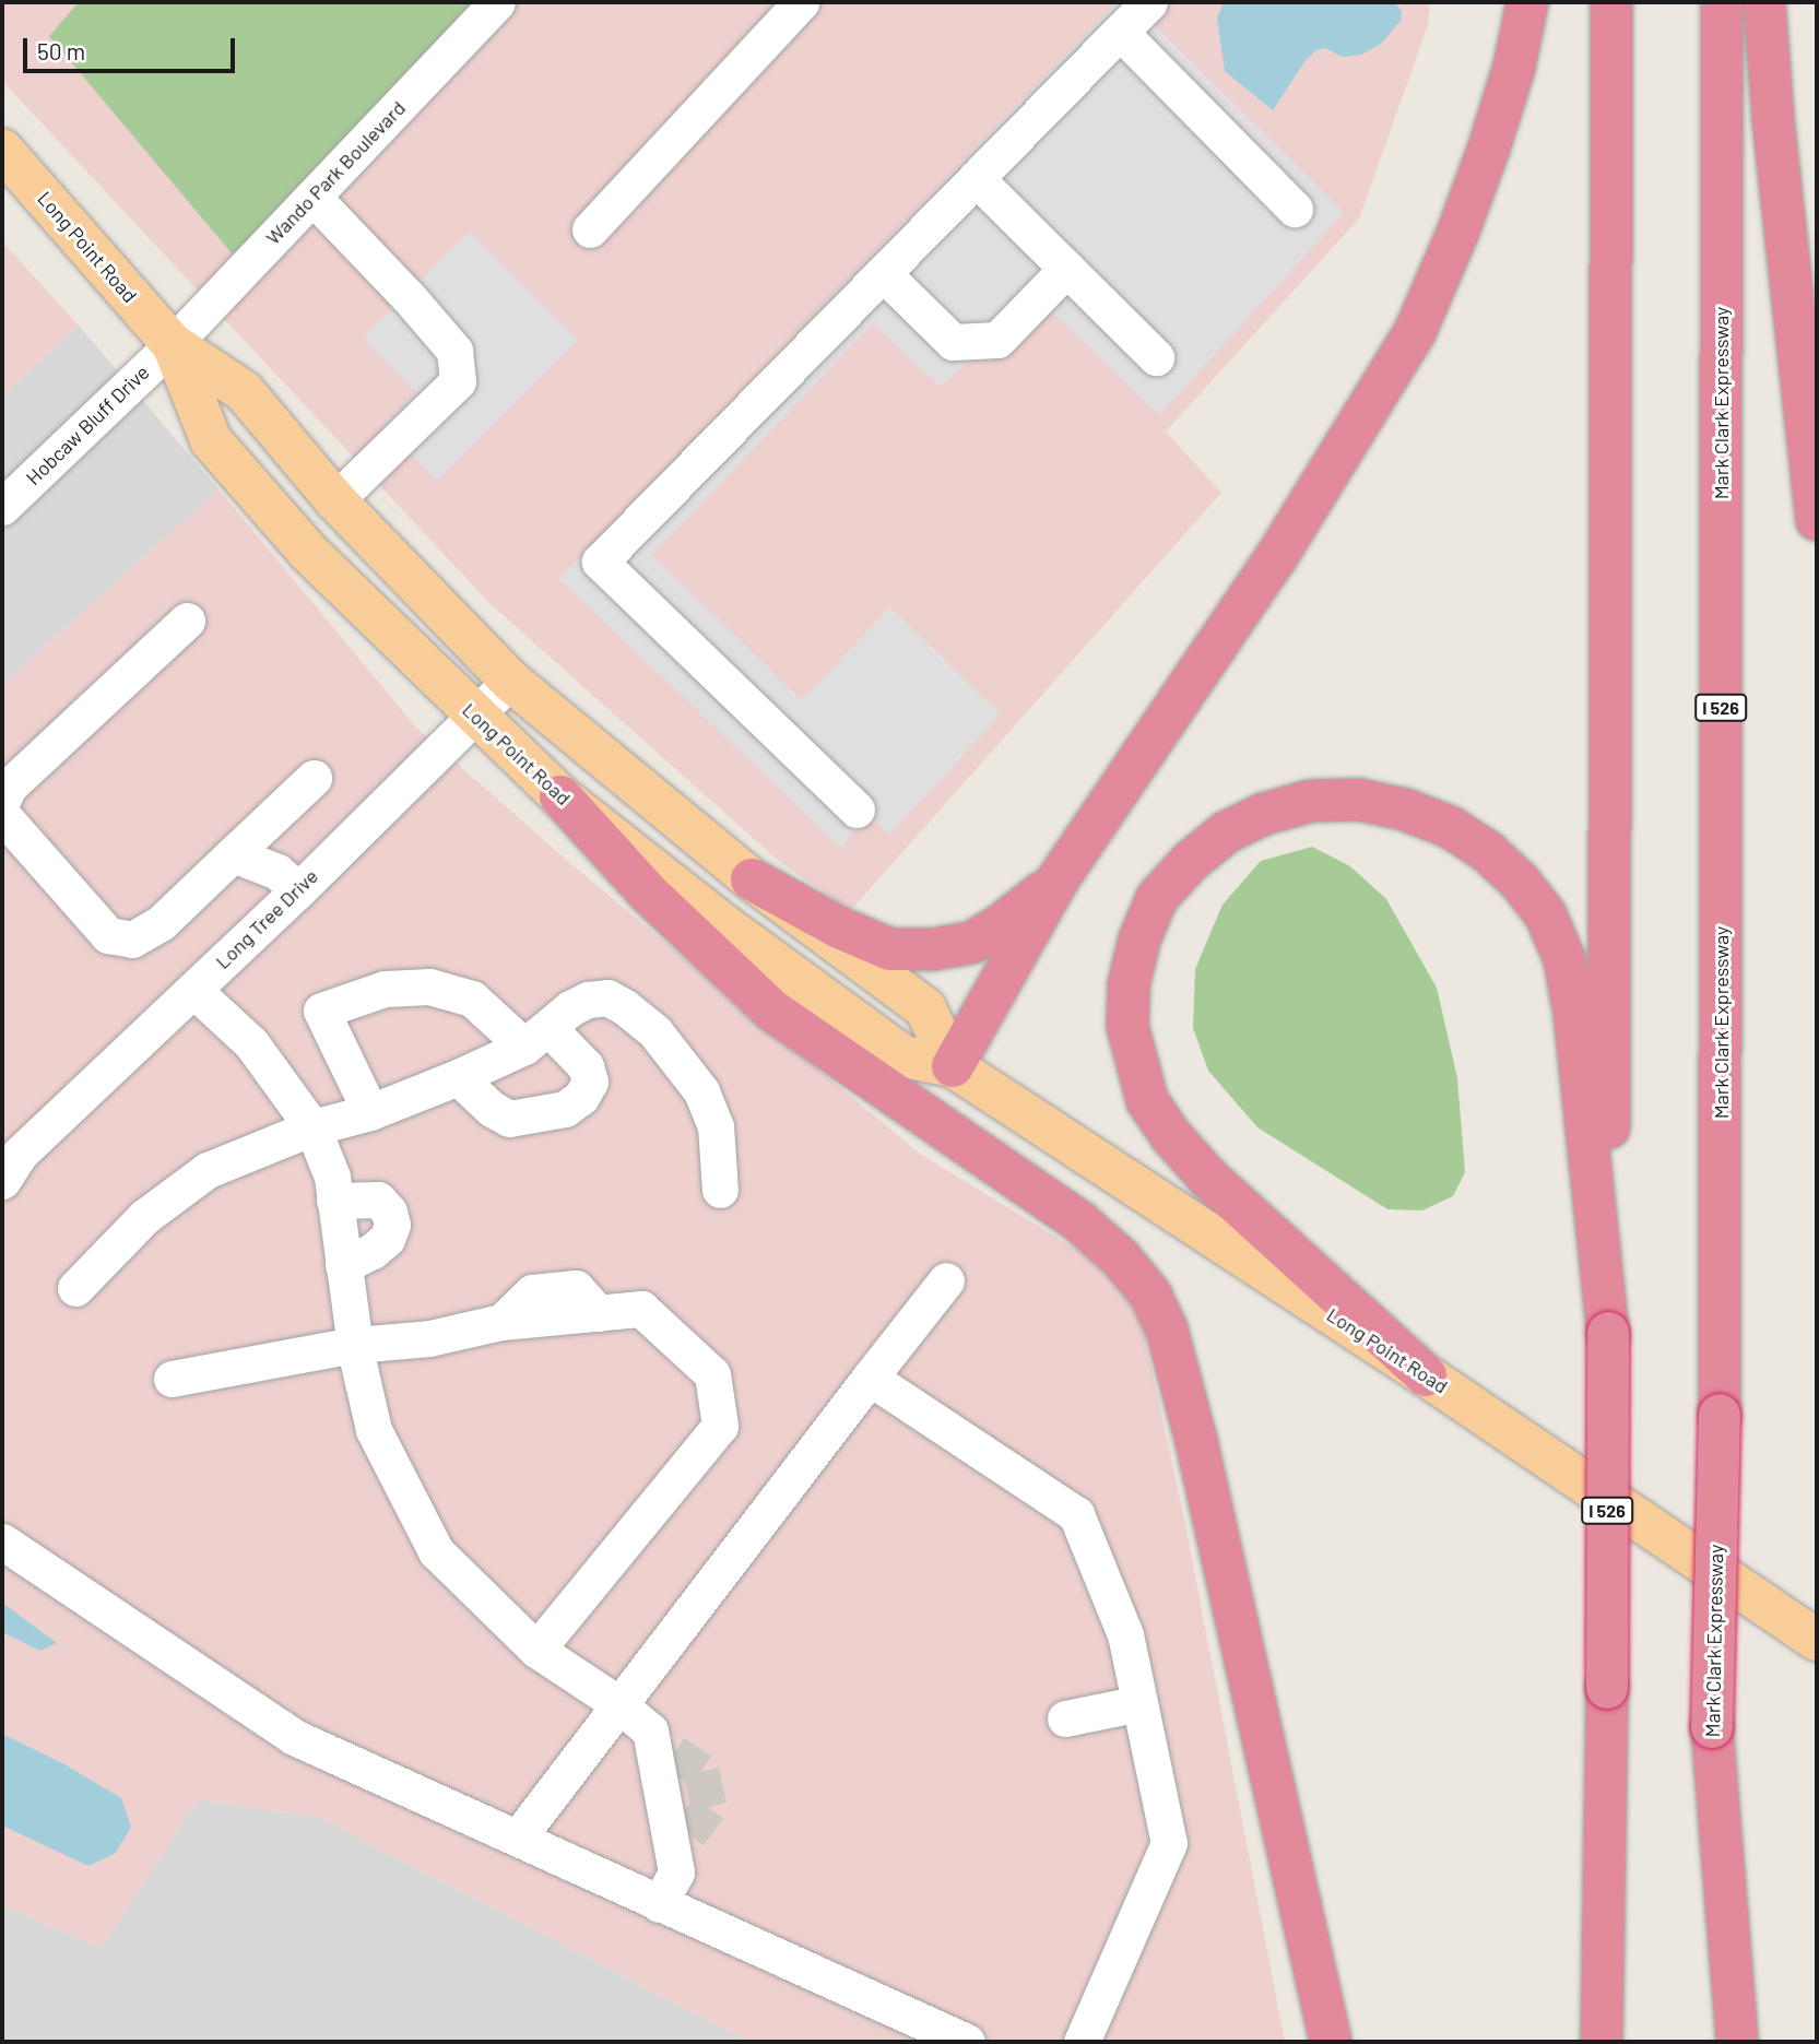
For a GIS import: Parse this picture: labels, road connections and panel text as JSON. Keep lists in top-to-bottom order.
{
  "streets": {
    "highway": ["Mark Clark Expressway", "I 526"],
    "main road": ["Long Point Road"],
    "street": ["Wando Park Boulevard", "Hobcaw Bluff Drive", "Long Tree Drive"]
  },
  "crossings": [
    ["Wando Park Boulevard", "Long Point Road"],
    ["Wando Park Boulevard", "Hobcaw Bluff Drive"],
    ["Long Point Road", "Hobcaw Bluff Drive"],
    ["Long Point Road", "Long Tree Drive"]
  ],
  "scale_bar": "50 m"
}
